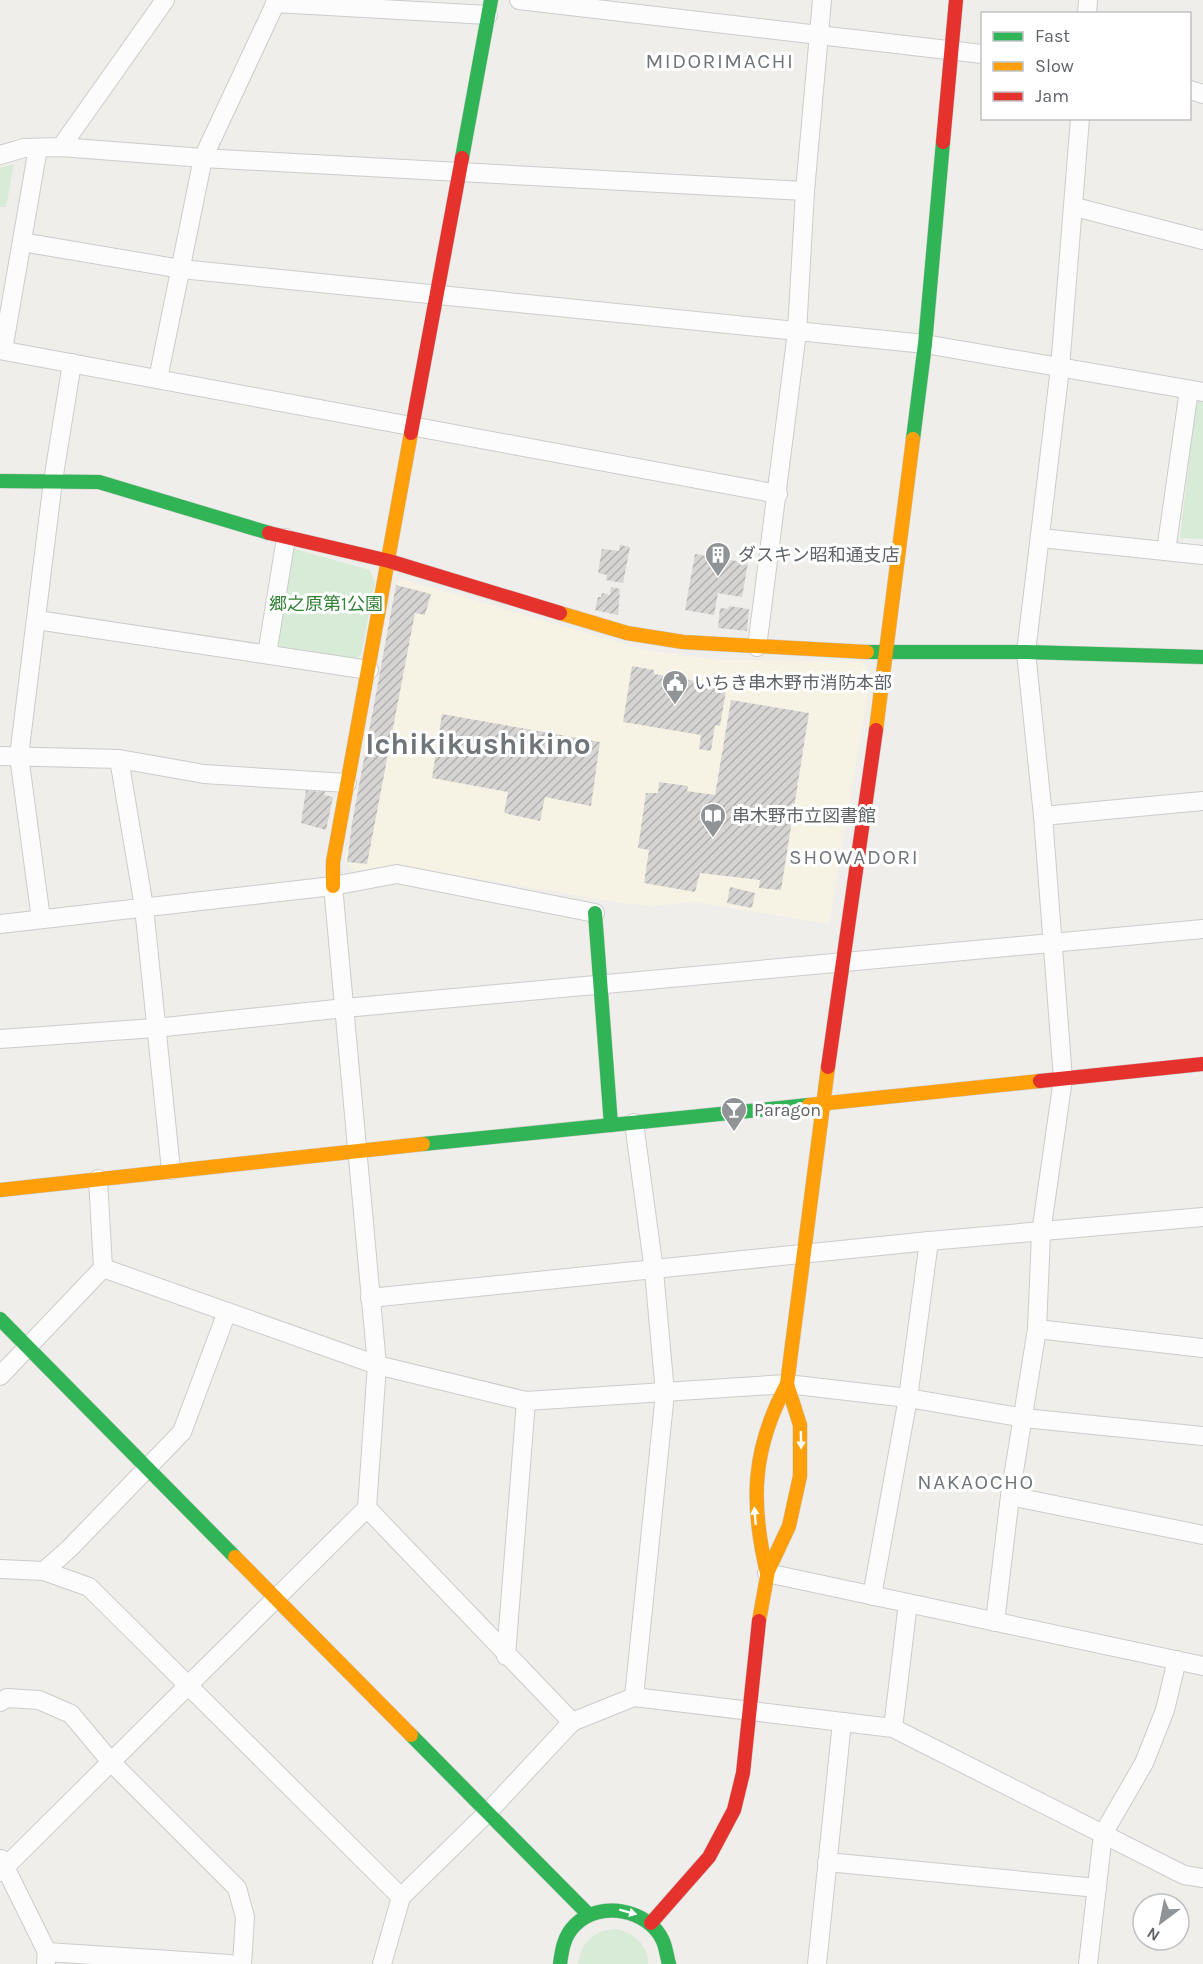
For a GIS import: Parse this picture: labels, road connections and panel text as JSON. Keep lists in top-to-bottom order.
{
  "districts": [
    "MIDORIMACHI",
    "Ichikikushikino",
    "SHOWADORI",
    "NAKAOCHO"
  ],
  "parks": ["郷之原第1公園"],
  "places": {
    "building": ["ダスキン昭和通支店"],
    "public building": ["いちき串木野市消防本部"],
    "library": ["串木野市立図書館"],
    "bar": ["Paragon"]
  },
  "legend": ["Fast", "Slow", "Jam"],
  "north": "bottom left"
}
